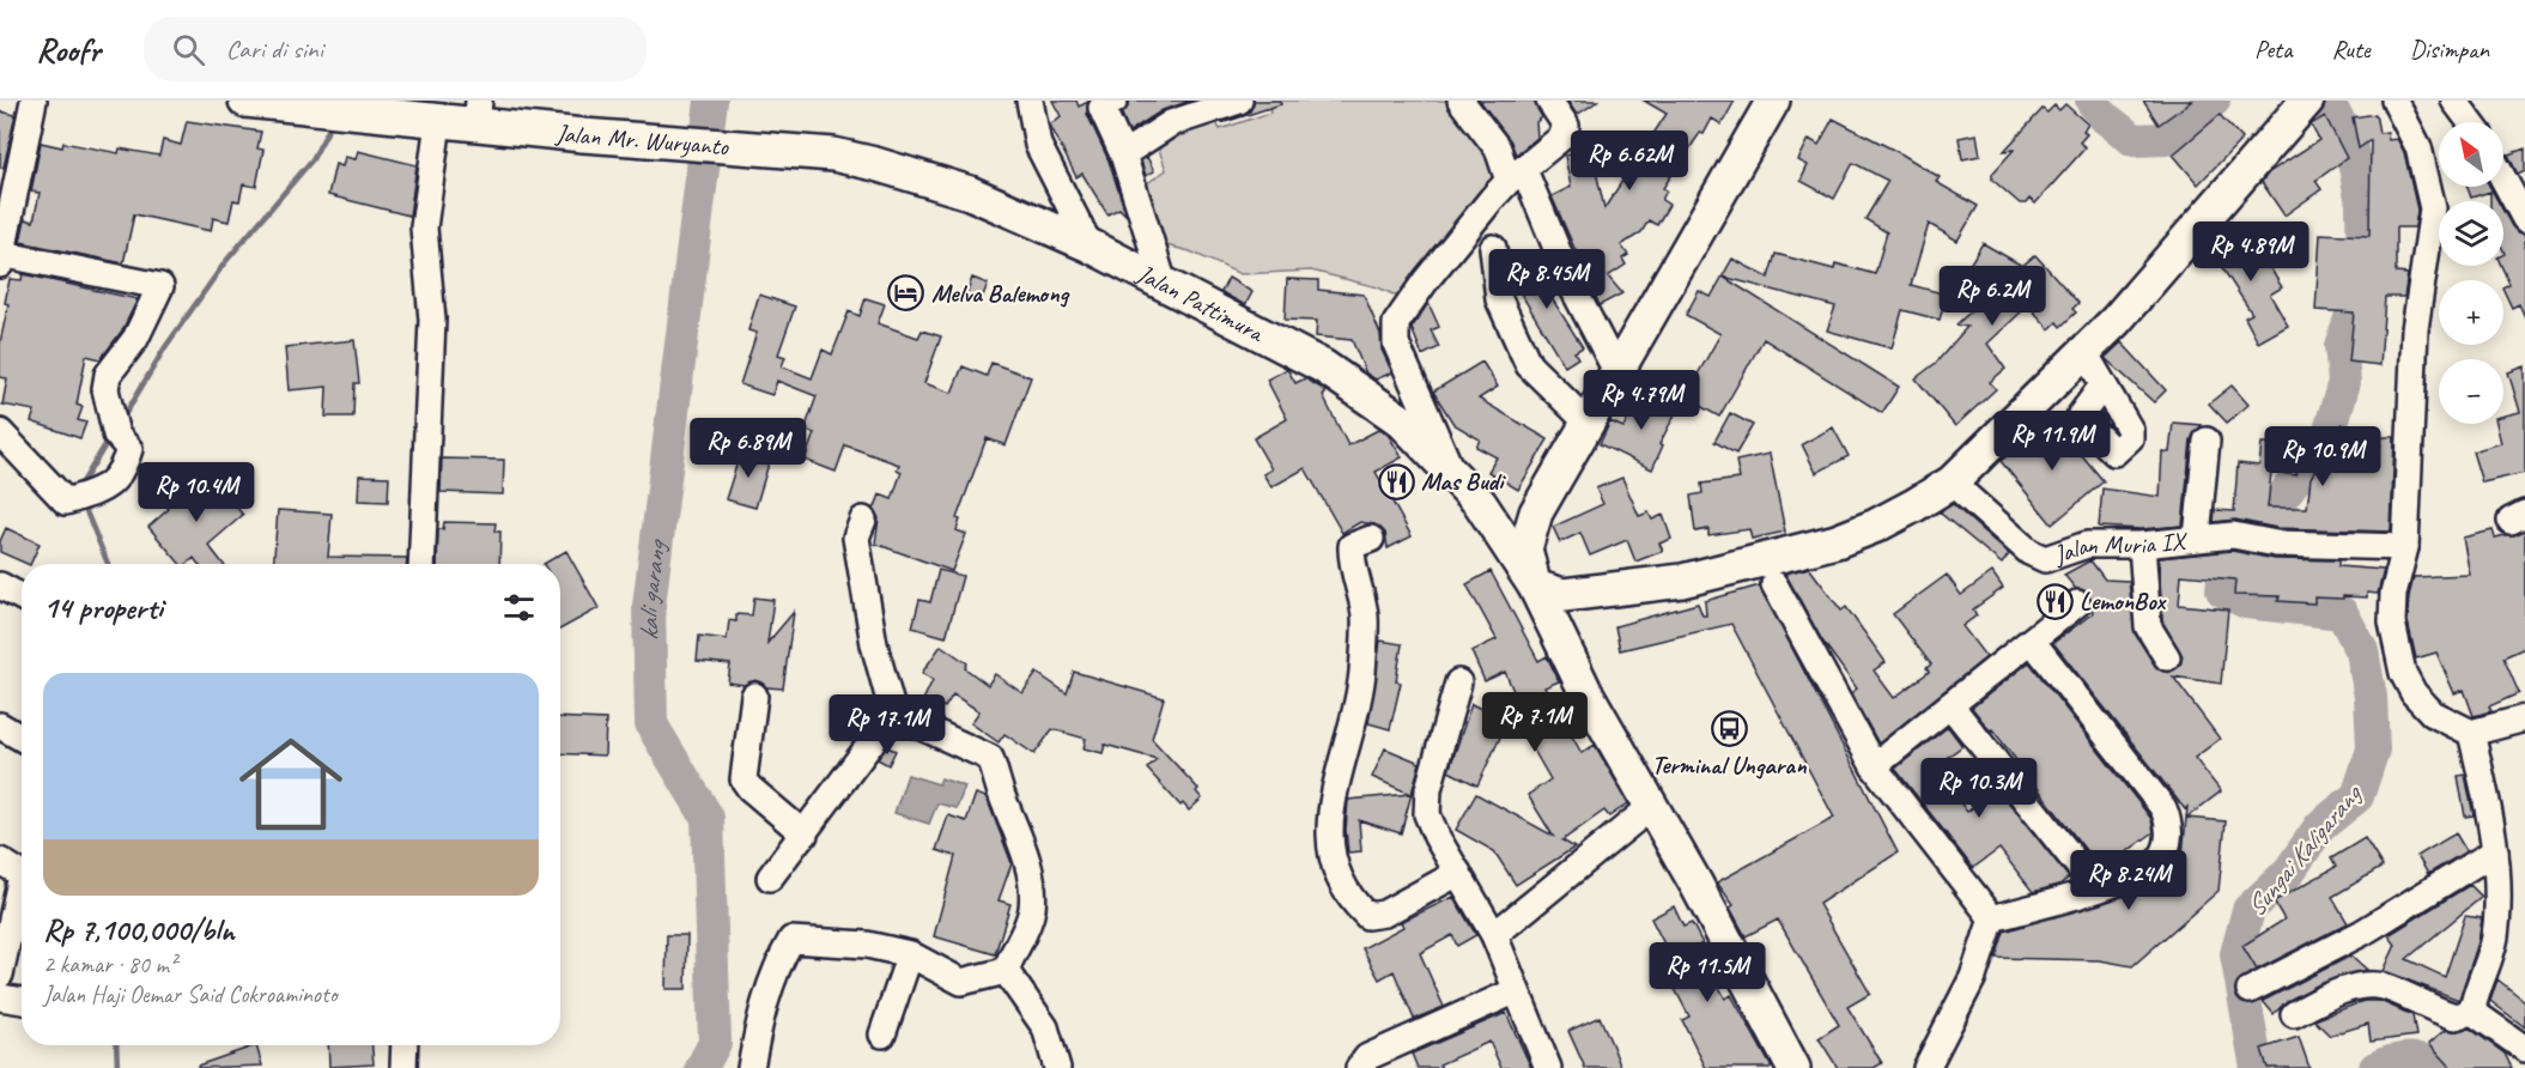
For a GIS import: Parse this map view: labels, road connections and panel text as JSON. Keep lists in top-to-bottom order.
{
  "streets": {
    "main road": ["Jalan Mr. Wuryanto", "Jalan Pattimura"],
    "street": ["Jalan Muria IX"]
  },
  "crossings": [
    ["Jalan Mr. Wuryanto", "Jalan Pattimura"]
  ],
  "water": ["kali garang", "Sungai Kaligarang"],
  "places": {
    "hotel": ["Melva Balemong"],
    "restaurant": ["Mas Budi", "LemonBox"],
    "bus stop": ["Terminal Ungaran"]
  },
  "north": "top left",
  "page": {
    "header": "Roofr",
    "search": "Cari di sini",
    "nav": ["Peta", "Rute", "Disimpan"],
    "map_buttons": ["+", "−"],
    "price": [
      "Rp 6.62M",
      "Rp 4.89M",
      "Rp 8.45M",
      "Rp 6.2M",
      "Rp 4.79M",
      "Rp 11.9M",
      "Rp 6.89M",
      "Rp 10.9M",
      "Rp 10.4M",
      "Rp 7.1M",
      "Rp 17.1M",
      "Rp 10.3M",
      "Rp 8.24M",
      "Rp 11.5M"
    ],
    "heading": "14 properti",
    "list": [
      {
        "name": "Rp 7,100,000/bln",
        "note": "2 kamar · 80 m² · Jalan Haji Oemar Said Cokroaminoto"
      }
    ]
  }
}
